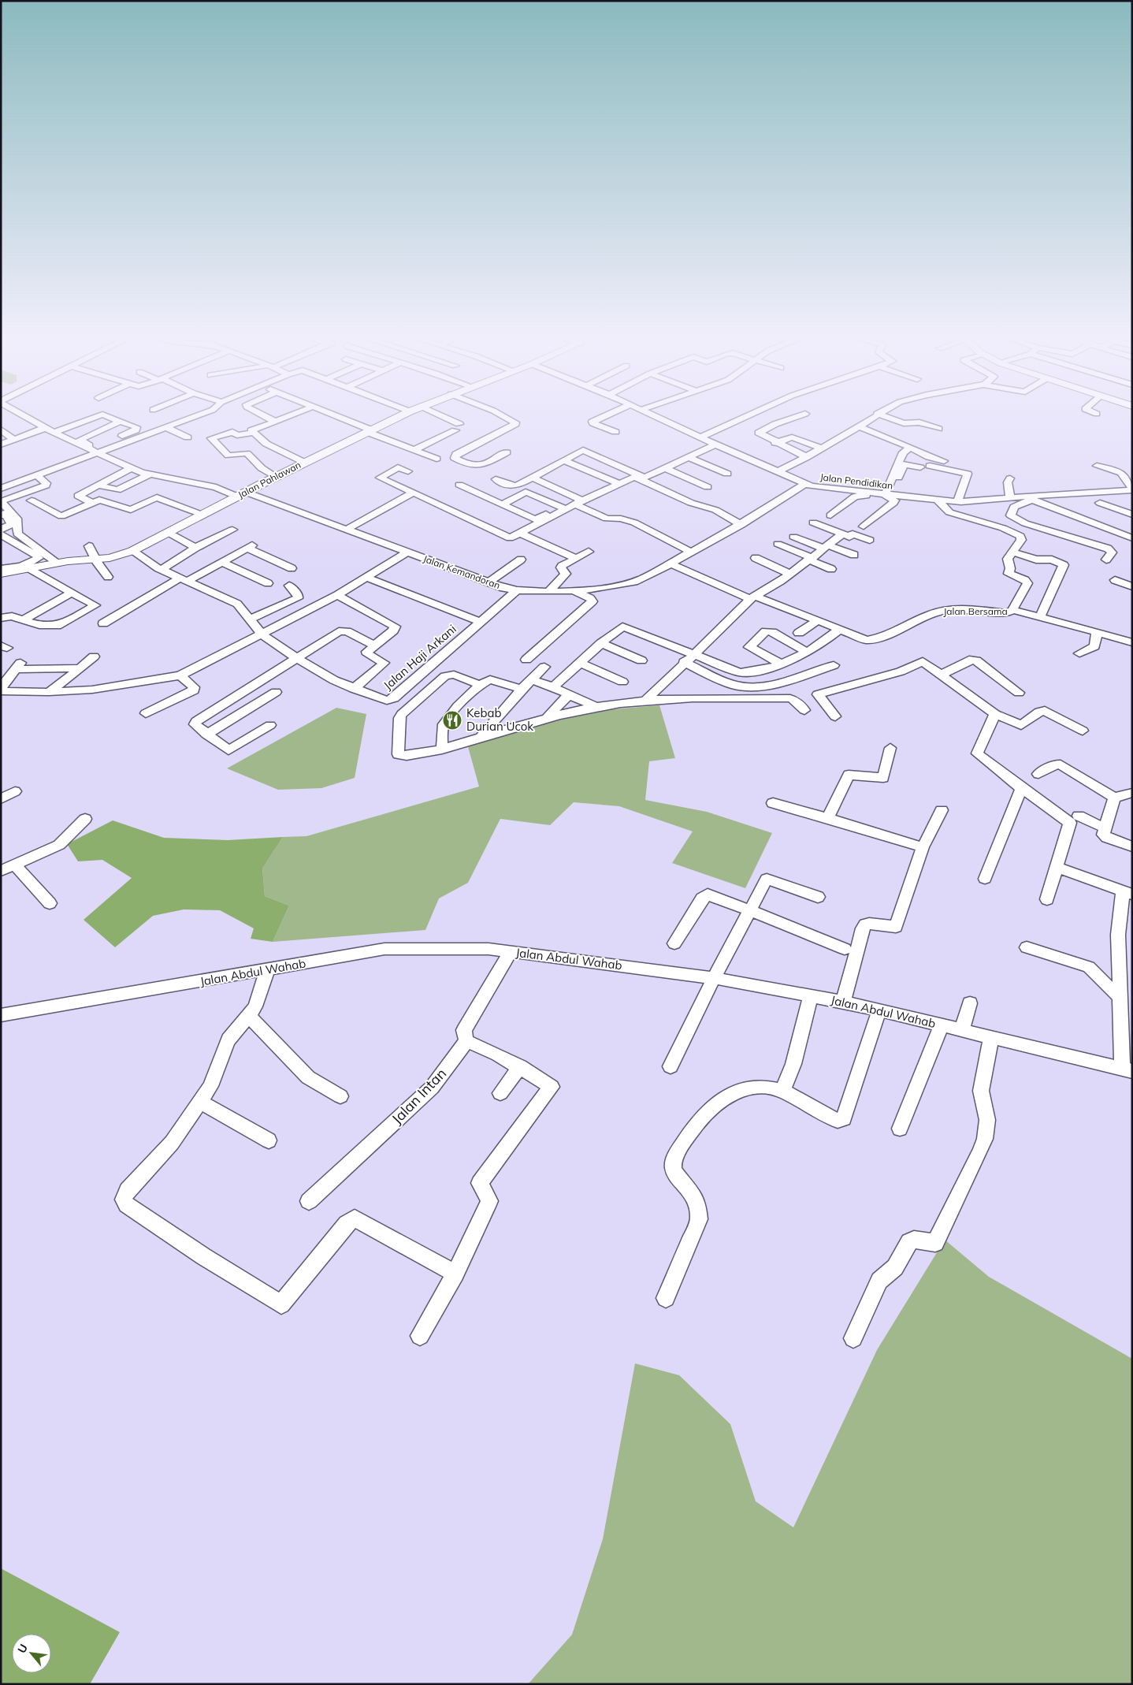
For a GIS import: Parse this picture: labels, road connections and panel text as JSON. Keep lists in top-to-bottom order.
{
  "streets": {
    "street": [
      "Jalan Pahlawan",
      "Jalan Pendidikan",
      "Jalan Kemandoran",
      "Jalan Bersama",
      "Jalan Haji Arkani",
      "Jalan Abdul Wahab",
      "Jalan Intan"
    ]
  },
  "crossings": [
    ["Jalan Pahlawan", "Jalan Kemandoran"],
    ["Jalan Pahlawan", "Jalan Haji Arkani"],
    ["Jalan Pendidikan", "Jalan Kemandoran"],
    ["Jalan Kemandoran", "Jalan Bersama"],
    ["Jalan Kemandoran", "Jalan Haji Arkani"],
    ["Jalan Abdul Wahab", "Jalan Intan"]
  ],
  "places": {
    "restaurant": ["Kebab Durian Ucok"]
  },
  "north": "top left"
}
